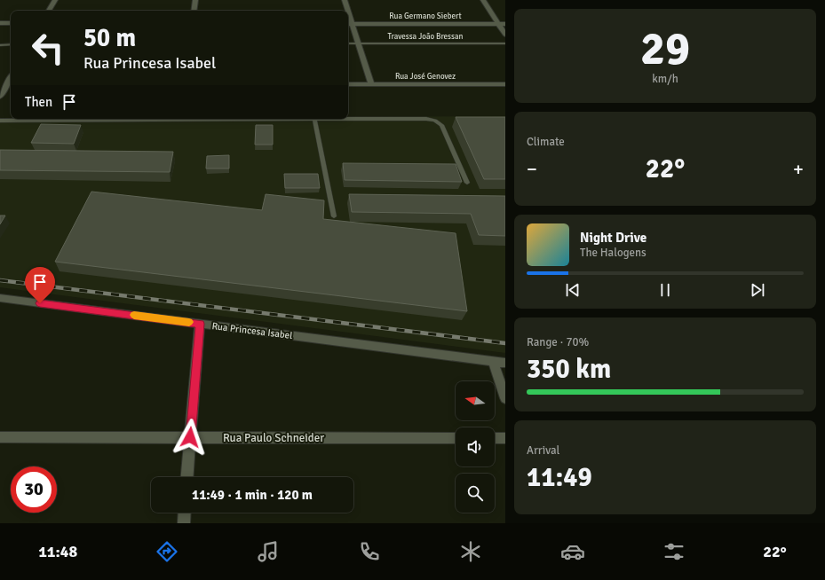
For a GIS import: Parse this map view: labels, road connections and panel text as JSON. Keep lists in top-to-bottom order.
{
  "streets": {
    "street": [
      "Rua Germano Siebert",
      "Rua José Genovez",
      "Rua Princesa Isabel",
      "Rua Paulo Schneider"
    ],
    "lane": ["Travessa João Bressan"]
  },
  "north": "left",
  "page": {
    "tile": [
      ["29", "km/h"],
      "Climate",
      ["Range · 70%", "350 km"],
      ["Arrival", "11:49"]
    ],
    "turn": ["50 m", "Rua Princesa Isabel"],
    "then": "Then",
    "heat": ["−", "22°", "+"],
    "song": ["Night Drive", "The Halogens"],
    "limit": "30",
    "trip": "11:49 · 1 min · 120 m",
    "tabs": ["11:48", "22°"]
  }
}
